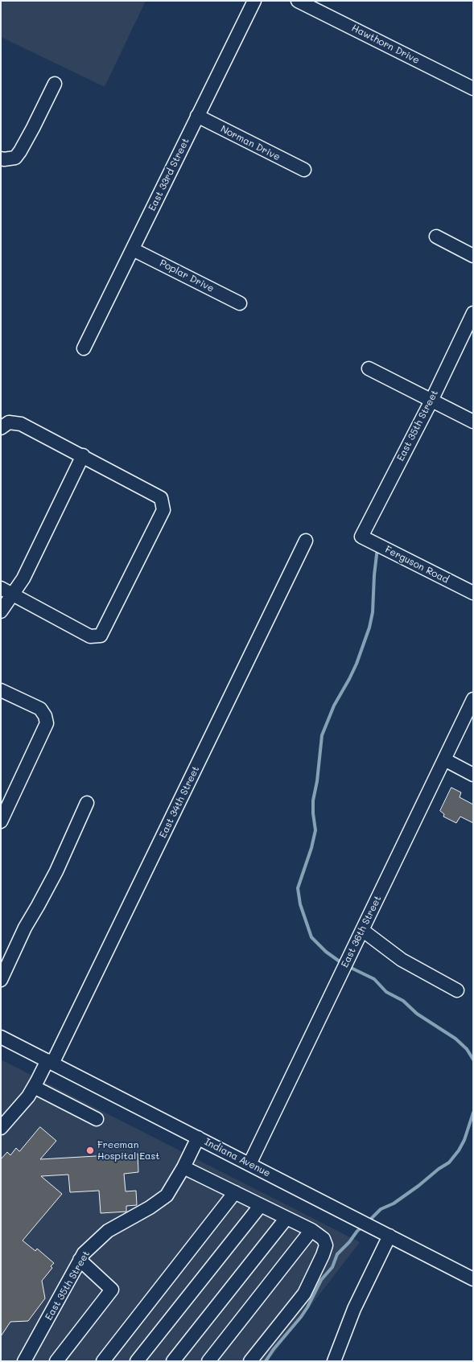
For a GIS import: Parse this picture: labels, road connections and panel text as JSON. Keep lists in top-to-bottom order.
{
  "streets": {
    "street": [
      "Hawthorn Drive",
      "Norman Drive",
      "East 33rd Street",
      "Poplar Drive",
      "East 35th Street",
      "Ferguson Road",
      "East 34th Street",
      "East 36th Street",
      "Indiana Avenue"
    ]
  },
  "crossings": [
    ["Norman Drive", "East 33rd Street"],
    ["East 33rd Street", "Poplar Drive"],
    ["East 35th Street", "Ferguson Road"],
    ["East 35th Street", "Indiana Avenue"],
    ["East 34th Street", "Indiana Avenue"],
    ["East 36th Street", "Indiana Avenue"]
  ],
  "places": ["Freeman Hospital East"]
}
